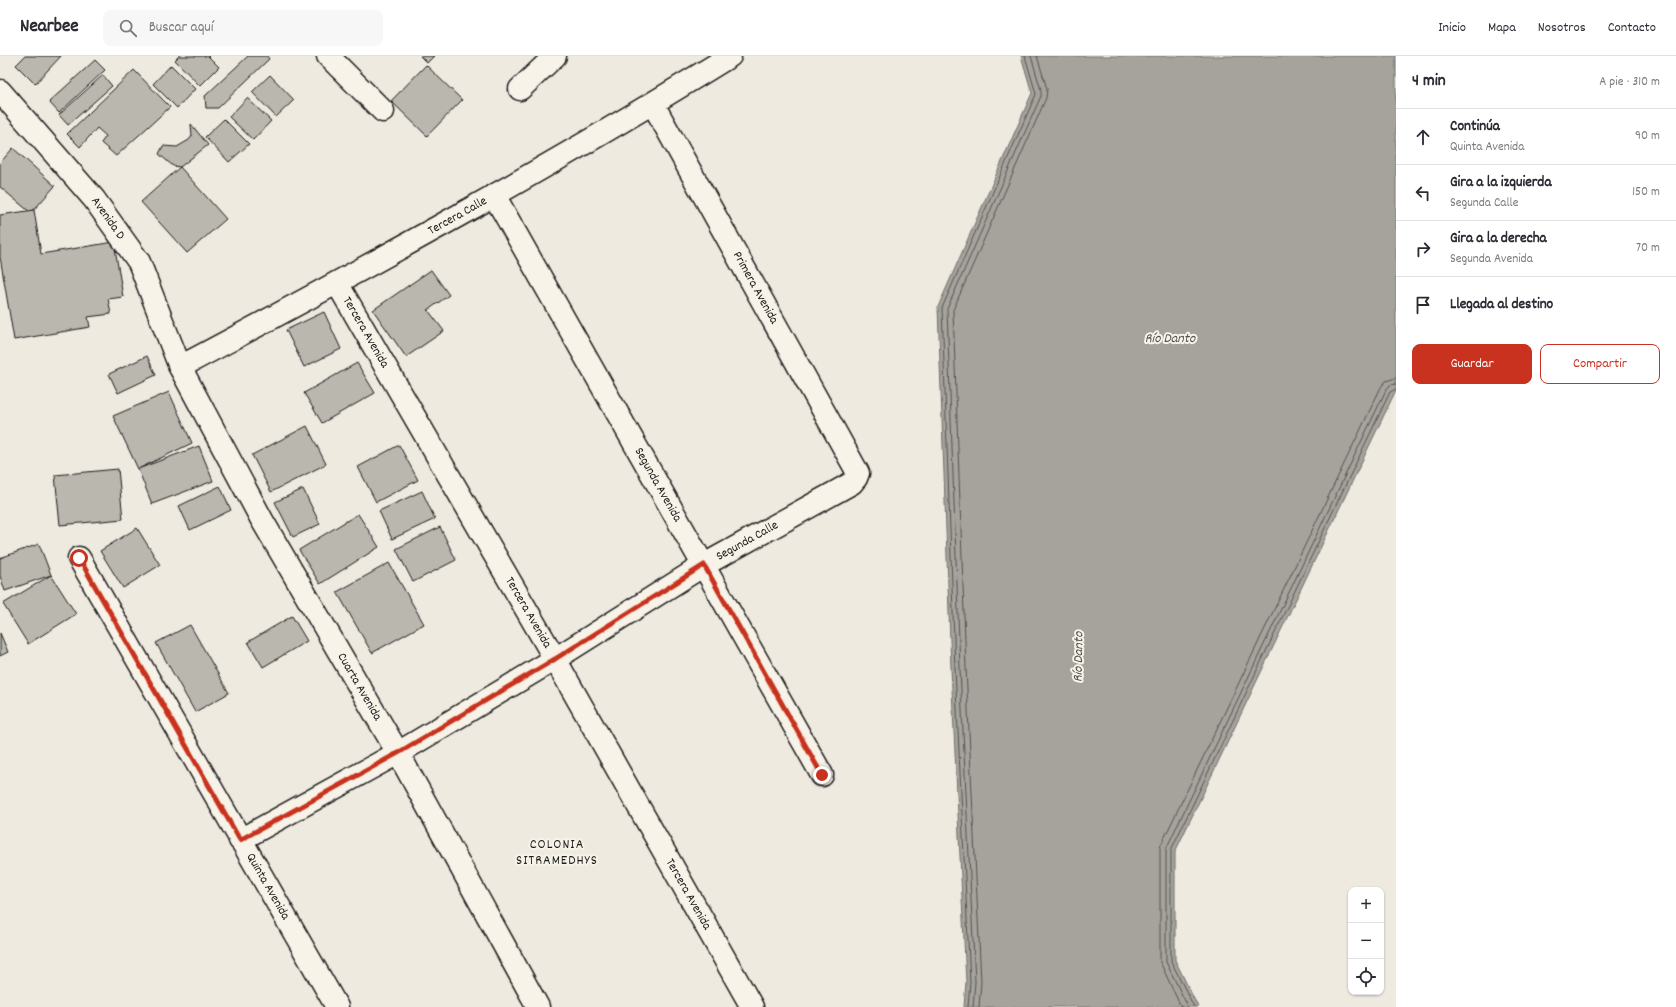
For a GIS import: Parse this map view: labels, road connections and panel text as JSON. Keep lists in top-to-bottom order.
{
  "streets": {
    "street": [
      "Tercera Calle",
      "Avenida D",
      "Primera Avenida",
      "Tercera Avenida",
      "Segunda Avenida",
      "Segunda Calle",
      "Cuarta Avenida",
      "Quinta Avenida"
    ]
  },
  "crossings": [
    ["Tercera Calle", "Avenida D"],
    ["Tercera Calle", "Primera Avenida"],
    ["Tercera Calle", "Tercera Avenida"],
    ["Tercera Calle", "Segunda Avenida"],
    ["Tercera Calle", "Cuarta Avenida"],
    ["Avenida D", "Cuarta Avenida"],
    ["Primera Avenida", "Segunda Calle"],
    ["Tercera Avenida", "Segunda Calle"],
    ["Segunda Avenida", "Segunda Calle"],
    ["Segunda Calle", "Cuarta Avenida"],
    ["Segunda Calle", "Quinta Avenida"]
  ],
  "districts": ["COLONIA SITRAMEDHYS"],
  "water": ["Río Danto"],
  "page": {
    "header": "Nearbee",
    "search": "Buscar aquí",
    "nav": [
      "Inicio",
      "Mapa",
      "Nosotros",
      "Contacto"
    ],
    "heading": ["4 min", "A pie · 310 m"],
    "list": [
      ["Continúa", "Quinta Avenida", "90 m"],
      ["Gira a la izquierda", "Segunda Calle", "150 m"],
      ["Gira a la derecha", "Segunda Avenida", "70 m"],
      "Llegada al destino"
    ],
    "buttons": ["Guardar", "Compartir"],
    "map_buttons": ["+", "−"]
  }
}
